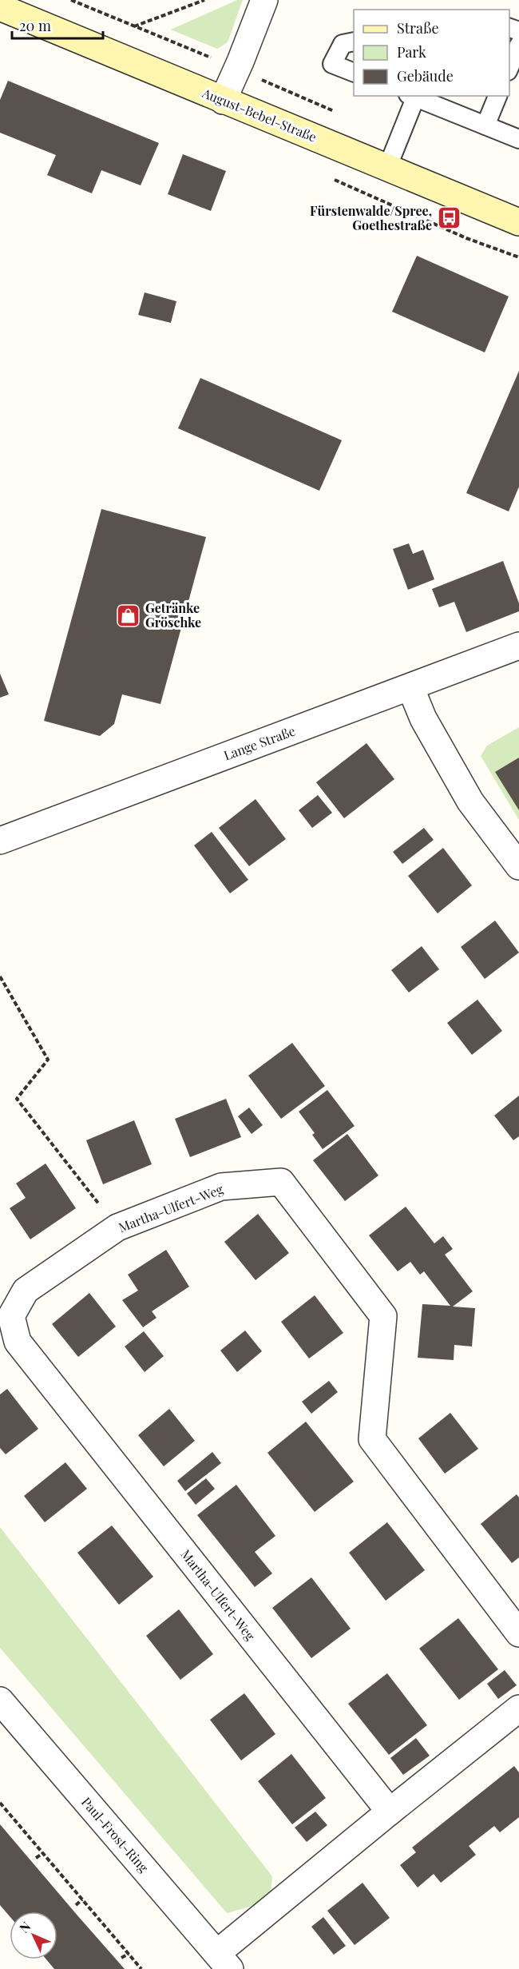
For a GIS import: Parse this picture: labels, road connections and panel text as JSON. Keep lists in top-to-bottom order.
{
  "streets": {
    "main road": ["August-Bebel-Straße"],
    "street": ["Lange Straße", "Martha-Ulfert-Weg", "Paul-Frost-Ring"]
  },
  "places": {
    "bus stop": ["Fürstenwalde/Spree, Goethestraße"],
    "shop": ["Getränke Gröschke"]
  },
  "legend": ["Straße", "Park", "Gebäude"],
  "scale_bar": "20 m",
  "north": "top left"
}
